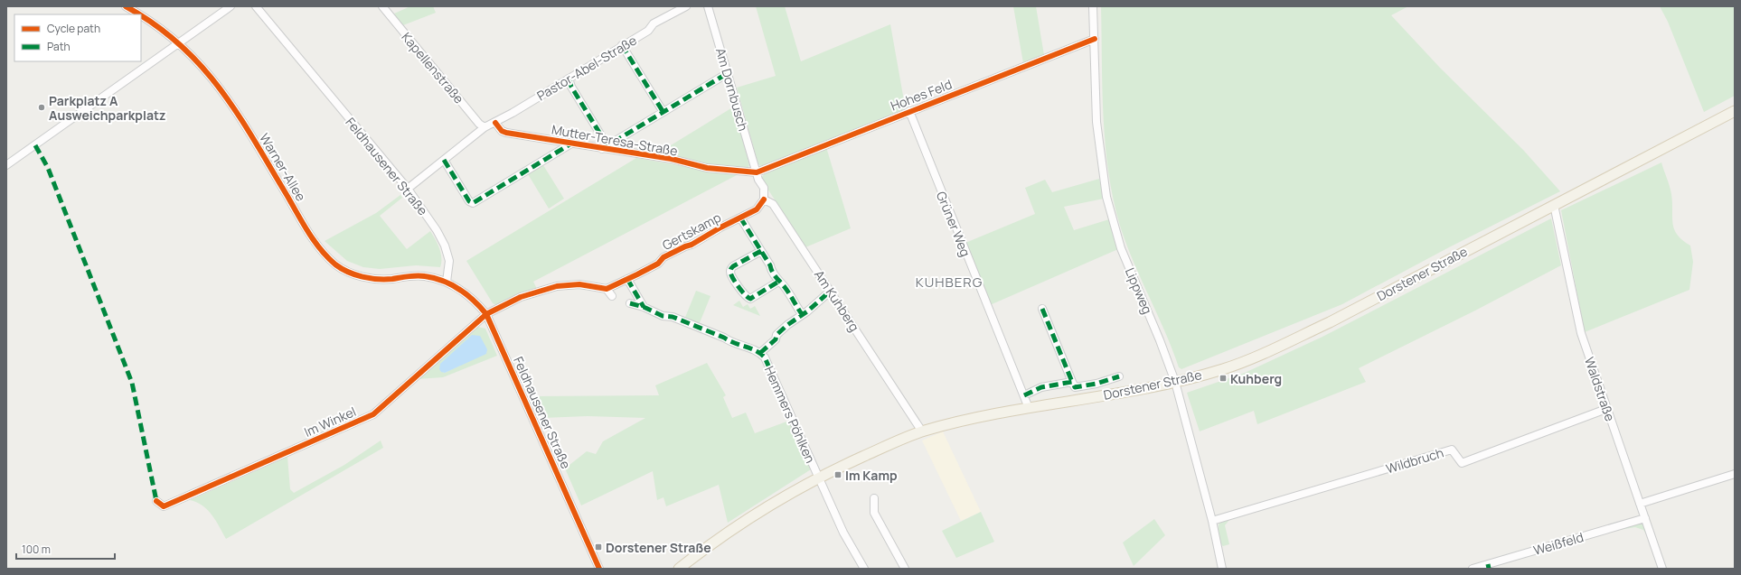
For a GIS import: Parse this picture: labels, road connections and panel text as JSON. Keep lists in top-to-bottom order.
{
  "streets": {
    "main road": ["Dorstener Straße"],
    "street": [
      "Kapellenstraße",
      "Pastor-Abel-Straße",
      "Am Dornbusch",
      "Hohes Feld",
      "Mutter-Teresa-Straße",
      "Feldhausener Straße",
      "Warner-Allee",
      "Grüner Weg",
      "Gertskamp",
      "Lippweg",
      "Am Kuhberg",
      "Waldstraße",
      "Hemmers Pöhlken",
      "Im Winkel",
      "Wildbruch",
      "Weißfeld"
    ]
  },
  "crossings": [
    ["Kapellenstraße", "Pastor-Abel-Straße"],
    ["Pastor-Abel-Straße", "Mutter-Teresa-Straße"],
    ["Am Dornbusch", "Hohes Feld"],
    ["Am Dornbusch", "Mutter-Teresa-Straße"],
    ["Hohes Feld", "Mutter-Teresa-Straße"],
    ["Hohes Feld", "Grüner Weg"],
    ["Hohes Feld", "Lippweg"],
    ["Feldhausener Straße", "Warner-Allee"],
    ["Feldhausener Straße", "Im Winkel"],
    ["Grüner Weg", "Dorstener Straße"],
    ["Gertskamp", "Am Kuhberg"],
    ["Gertskamp", "Hemmers Pöhlken"],
    ["Dorstener Straße", "Lippweg"],
    ["Dorstener Straße", "Am Kuhberg"],
    ["Dorstener Straße", "Waldstraße"],
    ["Dorstener Straße", "Hemmers Pöhlken"],
    ["Lippweg", "Wildbruch"],
    ["Am Kuhberg", "Hemmers Pöhlken"],
    ["Waldstraße", "Wildbruch"],
    ["Waldstraße", "Weißfeld"]
  ],
  "districts": ["KUHBERG"],
  "places": {
    "other": ["Parkplatz A Ausweichparkplatz"],
    "transit": ["Kuhberg", "Im Kamp", "Dorstener Straße"]
  },
  "legend": ["Cycle path", "Path"],
  "scale_bar": "100 m"
}
